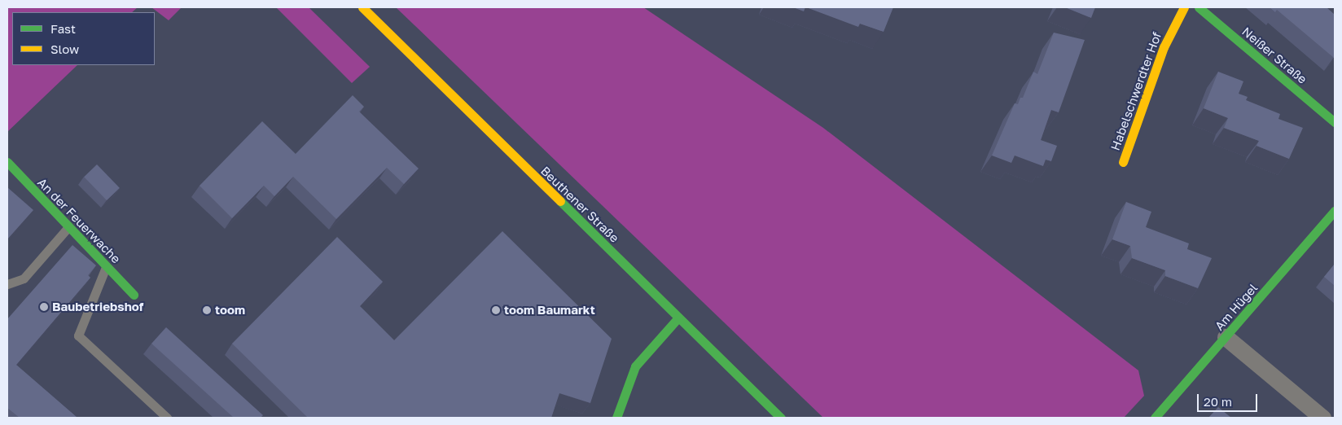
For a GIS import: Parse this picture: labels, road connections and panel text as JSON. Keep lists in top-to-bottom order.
{
  "streets": {
    "street": [
      "Neißer Straße",
      "Habelschwerdter Hof",
      "Beuthener Straße",
      "An der Feuerwache",
      "Am Hügel"
    ]
  },
  "places": ["Baubetriebshof", "toom", "toom Baumarkt"],
  "legend": ["Fast", "Slow"],
  "scale_bar": "20 m"
}
